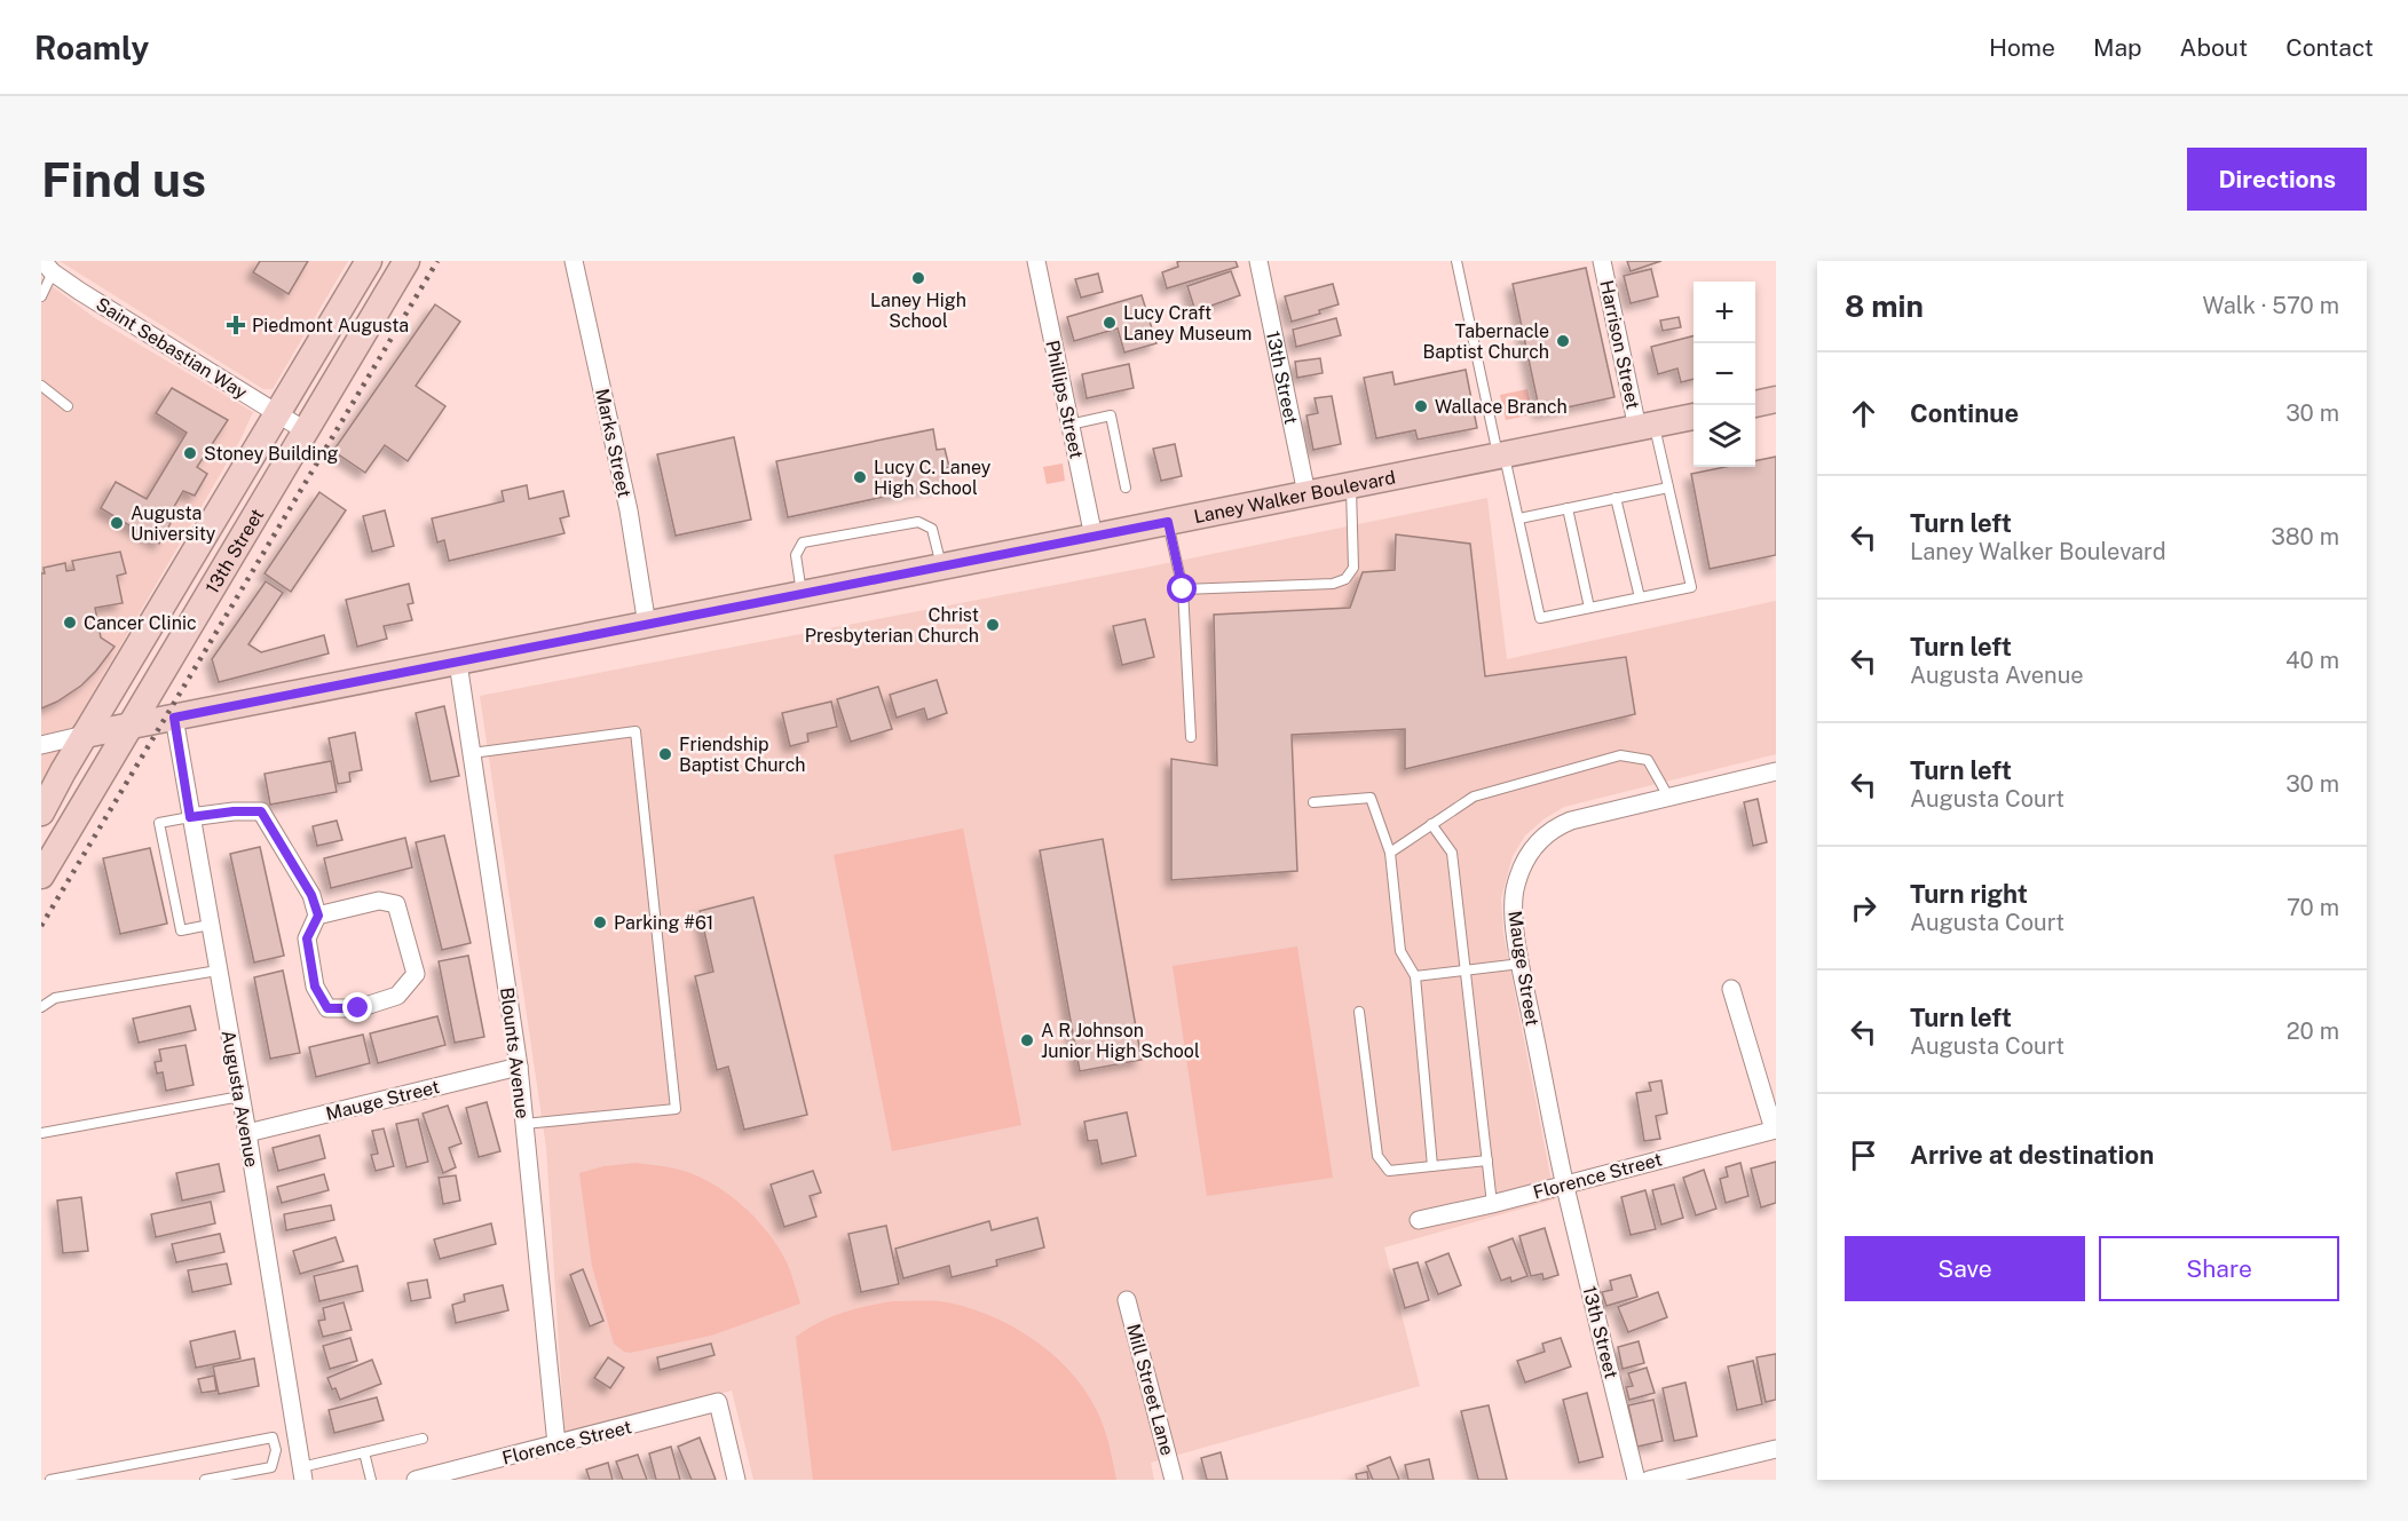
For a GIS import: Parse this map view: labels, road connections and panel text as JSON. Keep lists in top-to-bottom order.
{
  "streets": {
    "main road": ["13th Street", "Laney Walker Boulevard"],
    "street": [
      "Harrison Street",
      "Saint Sebastian Way",
      "Phillips Street",
      "Marks Street",
      "Mauge Street",
      "Blounts Avenue",
      "Augusta Avenue",
      "Florence Street",
      "Mill Street Lane"
    ]
  },
  "crossings": [
    ["Harrison Street", "Laney Walker Boulevard"],
    ["Saint Sebastian Way", "13th Street"],
    ["13th Street", "Laney Walker Boulevard"],
    ["13th Street", "Mauge Street"],
    ["13th Street", "Florence Street"],
    ["Phillips Street", "Laney Walker Boulevard"],
    ["Marks Street", "Laney Walker Boulevard"],
    ["Laney Walker Boulevard", "Blounts Avenue"],
    ["Laney Walker Boulevard", "Augusta Avenue"],
    ["Mauge Street", "Blounts Avenue"],
    ["Mauge Street", "Augusta Avenue"],
    ["Mauge Street", "Florence Street"],
    ["Blounts Avenue", "Florence Street"]
  ],
  "places": {
    "other": [
      "Laney High School",
      "Lucy Craft Laney Museum",
      "Tabernacle Baptist Church",
      "Wallace Branch",
      "Stoney Building",
      "Lucy C. Laney High School",
      "Augusta University",
      "Cancer Clinic",
      "Christ Presbyterian Church",
      "Friendship Baptist Church",
      "Parking #61",
      "A R Johnson Junior High School"
    ],
    "health": ["Piedmont Augusta"]
  },
  "page": {
    "header": "Roamly",
    "nav": [
      "Home",
      "Map",
      "About",
      "Contact"
    ],
    "buttons": [
      "Directions",
      ["Save", "Share"]
    ],
    "title": "Find us",
    "heading": ["8 min", "Walk · 570 m"],
    "map_buttons": ["+", "−"],
    "list": [
      ["Continue", "30 m"],
      ["Turn left", "Laney Walker Boulevard", "380 m"],
      ["Turn left", "Augusta Avenue", "40 m"],
      ["Turn left", "Augusta Court", "30 m"],
      ["Turn right", "Augusta Court", "70 m"],
      ["Turn left", "Augusta Court", "20 m"],
      "Arrive at destination"
    ]
  }
}
